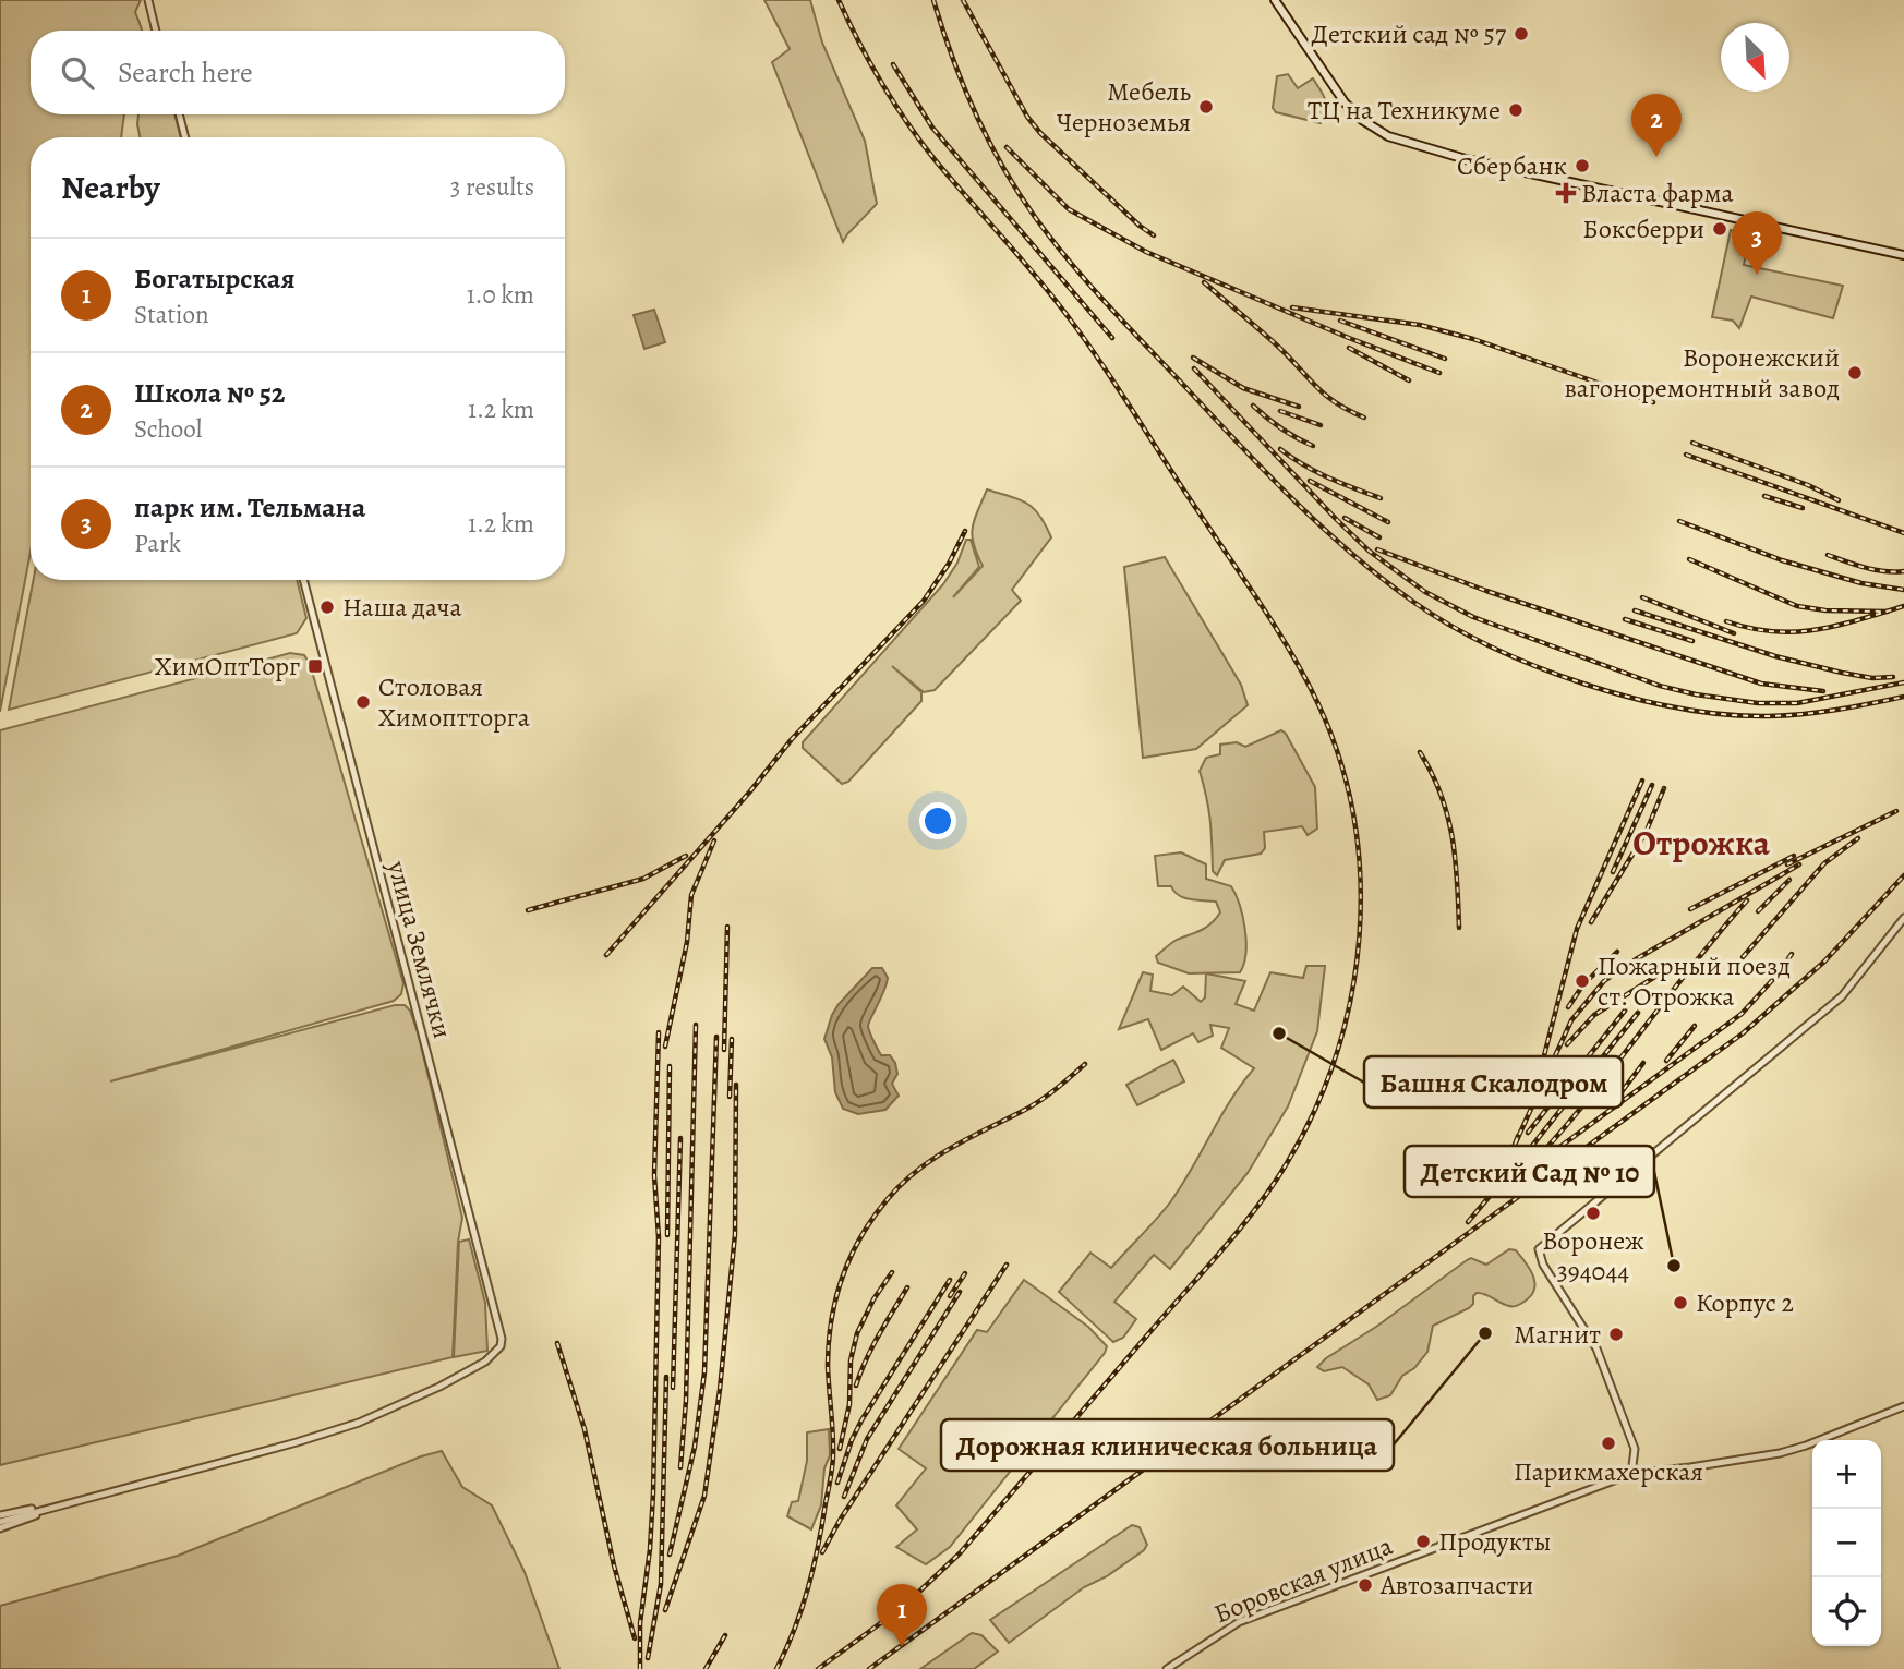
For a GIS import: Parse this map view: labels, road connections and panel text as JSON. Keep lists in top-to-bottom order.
{
  "streets": {
    "street": ["улица Землячки", "Боровская улица"]
  },
  "districts": ["Отрожка"],
  "places": {
    "other": [
      "Детский сад № 57",
      "Мебель Черноземья",
      "ТЦ на Техникуме",
      "Сбербанк",
      "Боксберри",
      "Воронежский вагоноремонтный завод",
      "Наша дача",
      "Столовая Химоптторга",
      "Пожарный поезд ст. Отрожка",
      "Башня Скалодром",
      "Воронеж 394044",
      "Детский Сад № 10",
      "Корпус 2",
      "Дорожная клиническая больница",
      "Магнит",
      "Парикмахерская",
      "Продукты",
      "Автозапчасти"
    ],
    "health": ["Власта фарма"],
    "transit": ["ХимОптТорг"]
  },
  "north": "bottom right",
  "page": {
    "search": "Search here",
    "pins": ["2", "3", "1"],
    "heading": ["Nearby", "3 results"],
    "list": [
      {
        "mark": "1",
        "name": "Богатырская",
        "note": "Station",
        "value": "1.0 km"
      },
      {
        "mark": "2",
        "name": "Школа № 52",
        "note": "School",
        "value": "1.2 km"
      },
      {
        "mark": "3",
        "name": "парк им. Тельмана",
        "note": "Park",
        "value": "1.2 km"
      }
    ],
    "map_buttons": ["+", "−"]
  }
}
